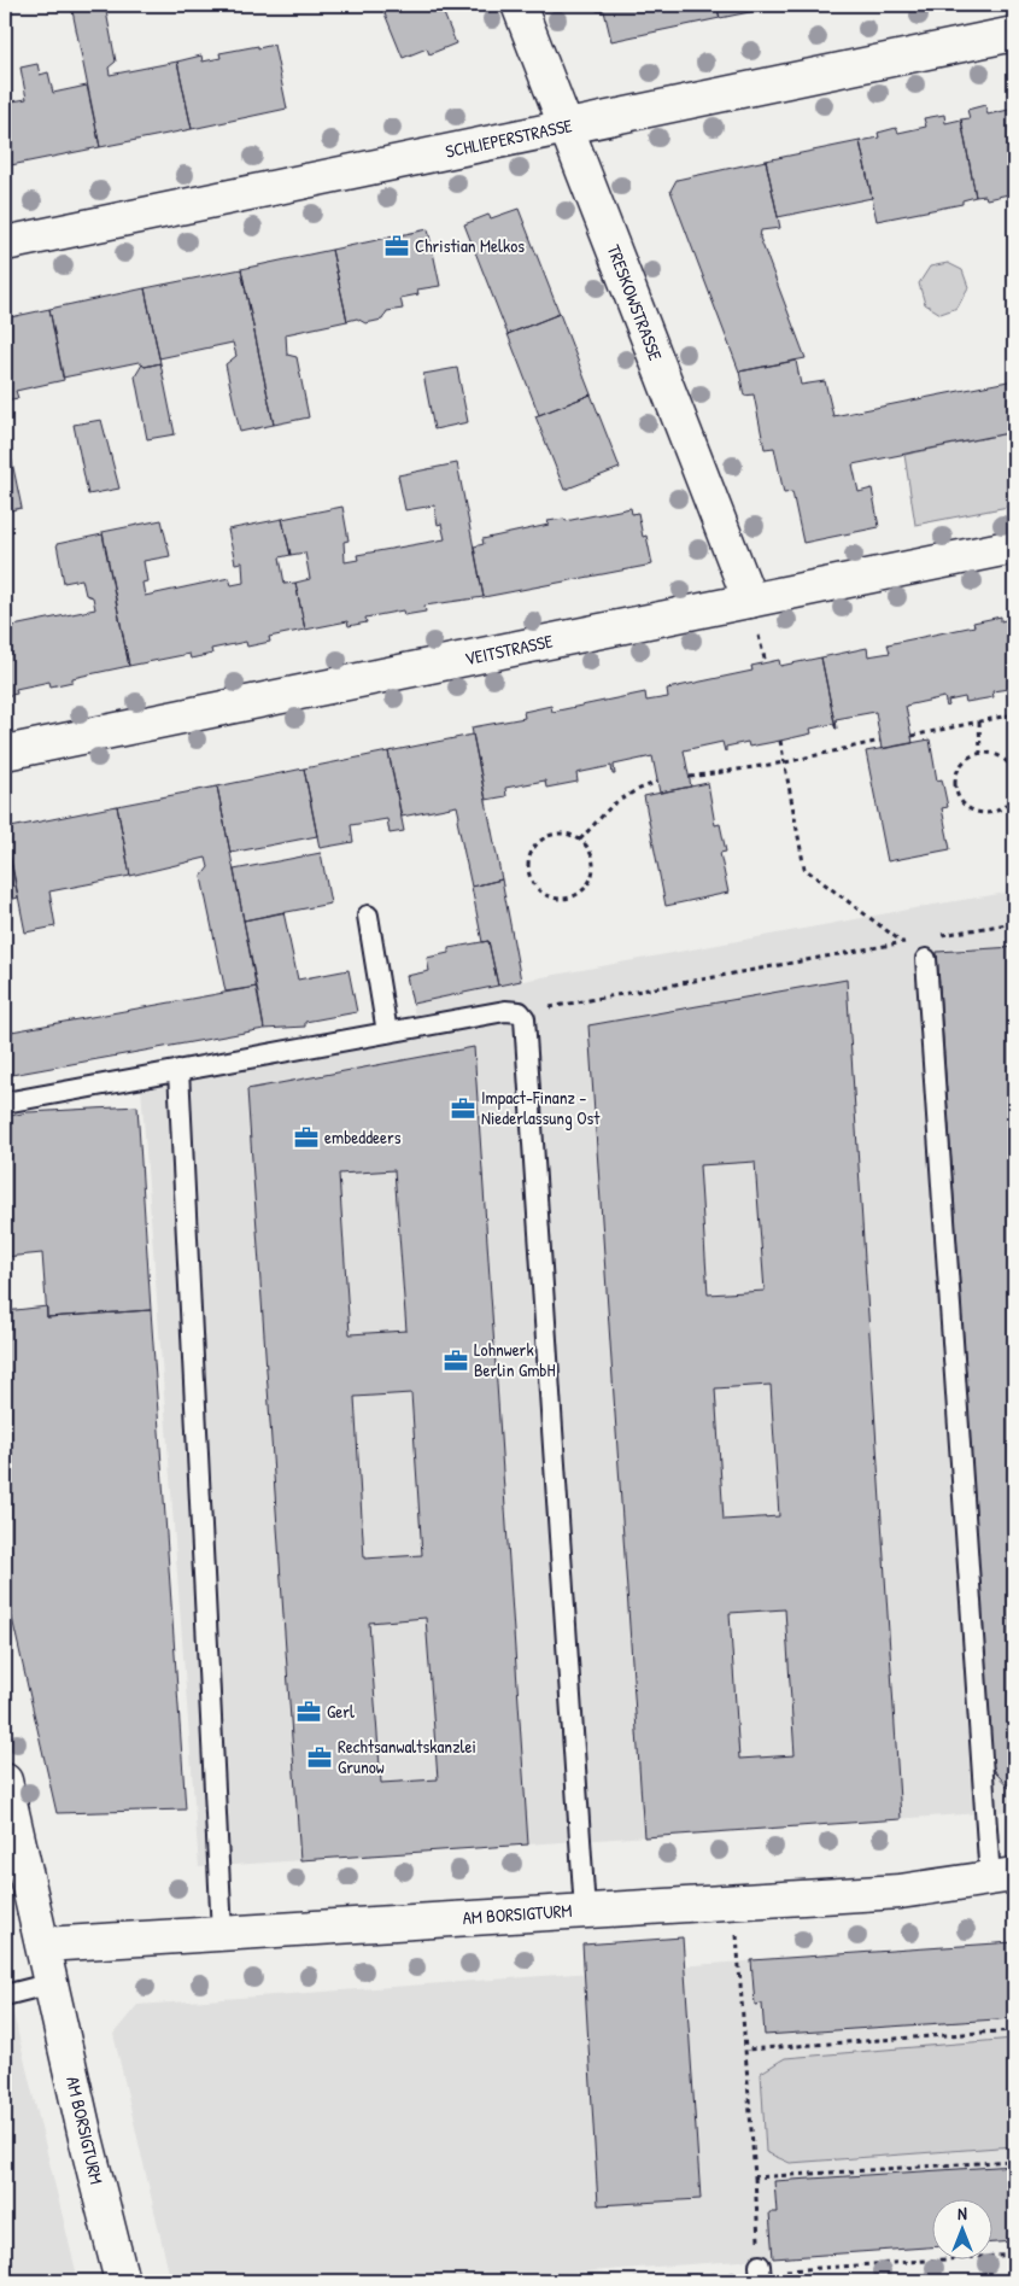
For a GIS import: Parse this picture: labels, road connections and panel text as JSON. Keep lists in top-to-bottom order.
{
  "streets": {
    "street": [
      "SCHLIEPERSTRASSE",
      "TRESKOWSTRASSE",
      "VEITSTRASSE",
      "AM BORSIGTURM"
    ]
  },
  "crossings": [
    ["SCHLIEPERSTRASSE", "TRESKOWSTRASSE"],
    ["TRESKOWSTRASSE", "VEITSTRASSE"]
  ],
  "places": {
    "office": [
      "Christian Melkos",
      "Impact-Finanz - Niederlassung Ost",
      "embeddeers",
      "Lohnwerk Berlin GmbH",
      "Gerl",
      "Rechtsanwaltskanzlei Grunow"
    ]
  },
  "north": "top"
}
